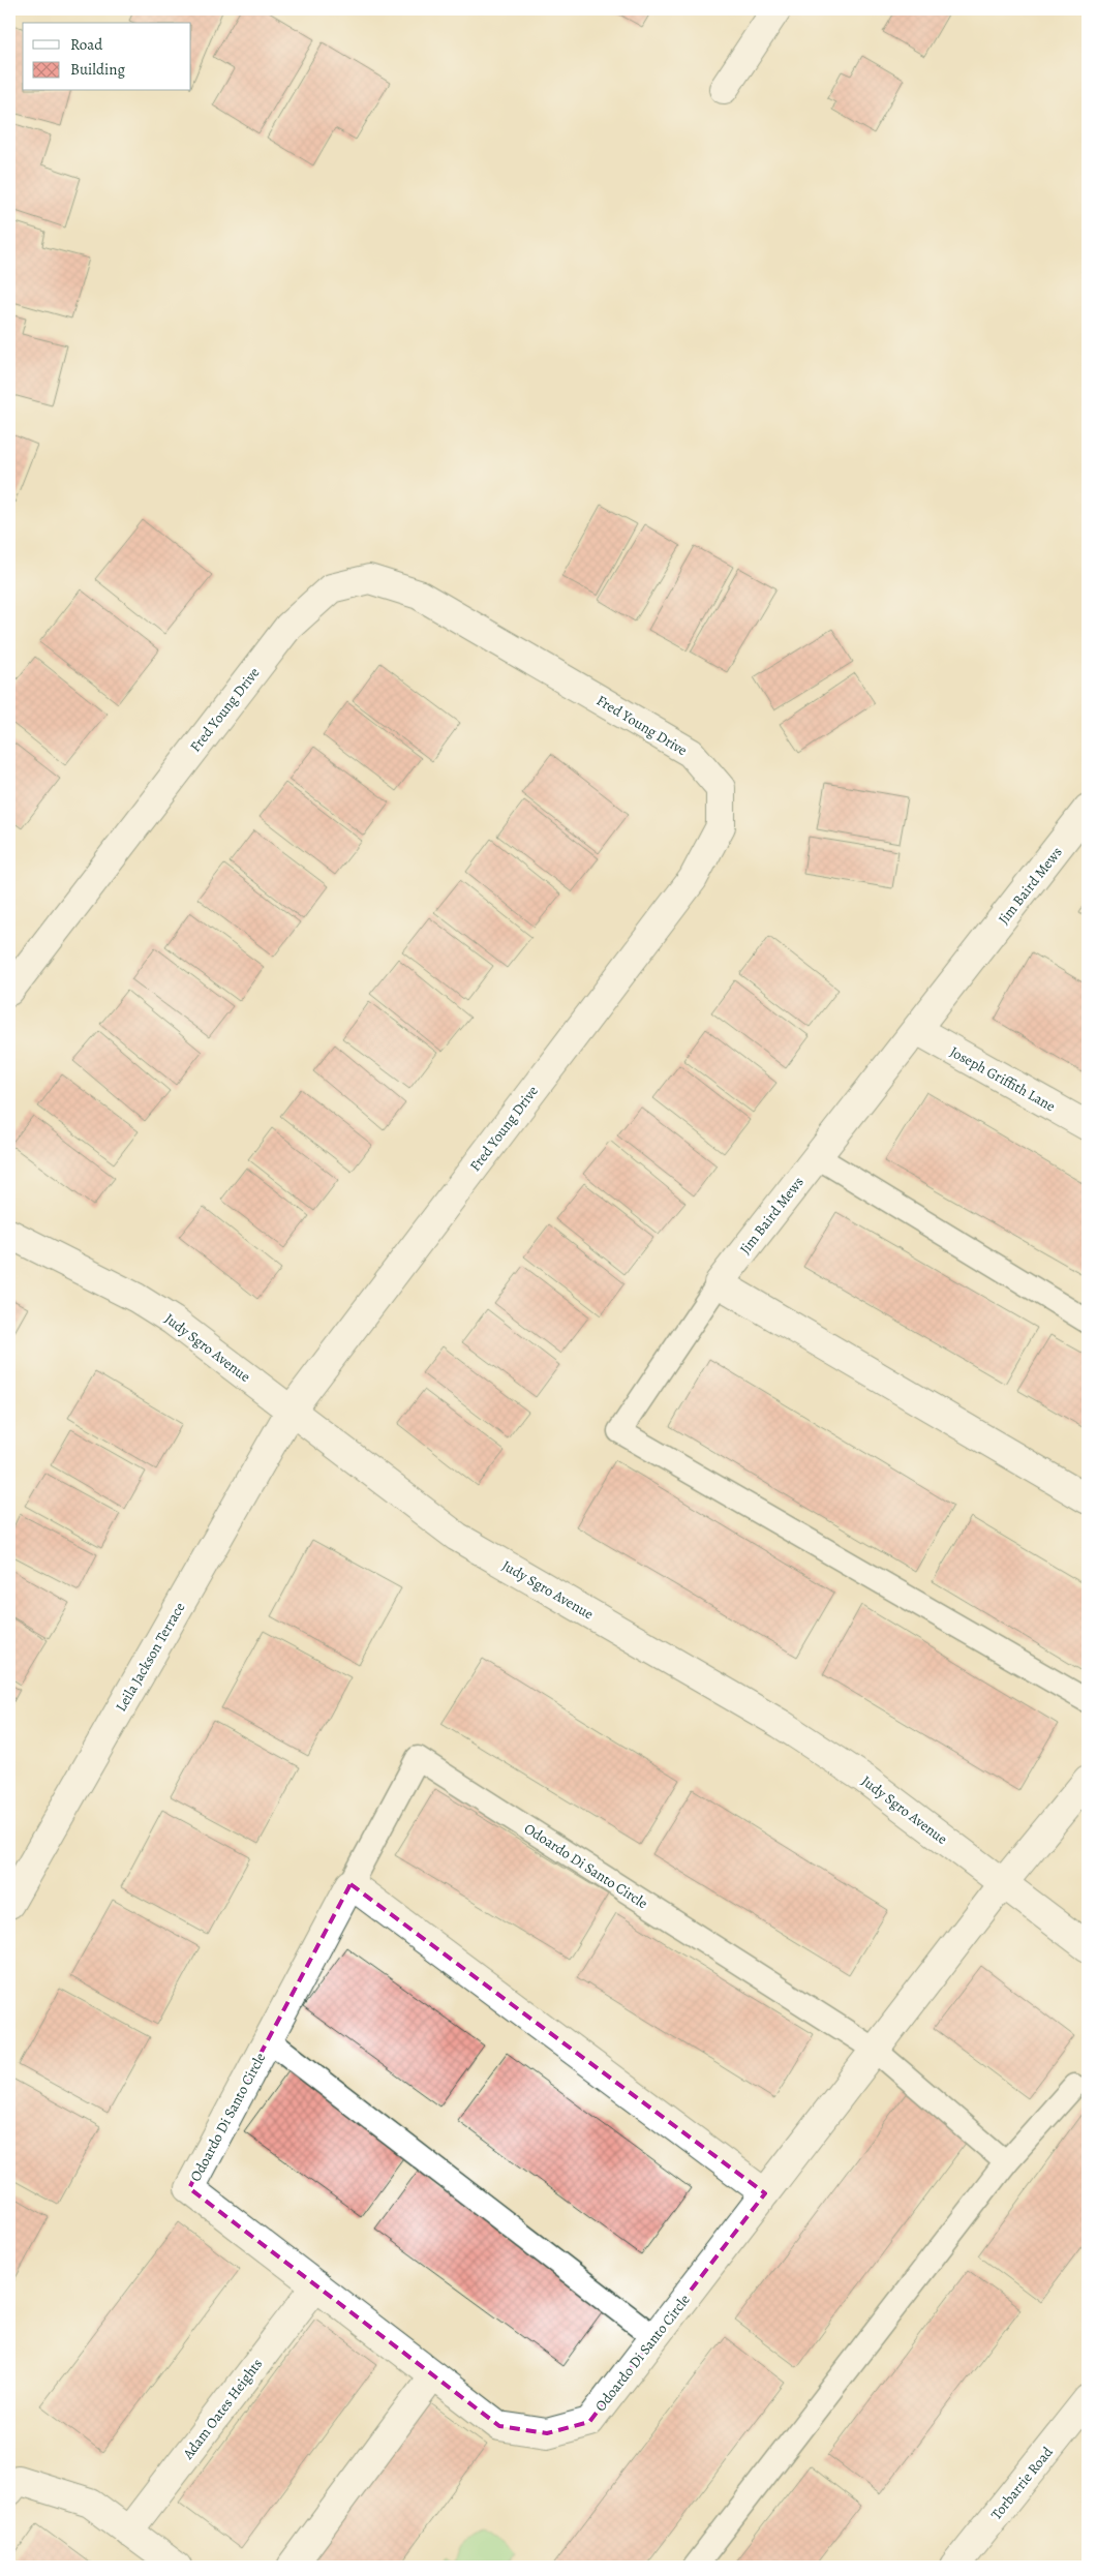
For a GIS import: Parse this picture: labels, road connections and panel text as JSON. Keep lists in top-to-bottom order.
{
  "streets": {
    "street": [
      "Fred Young Drive",
      "Jim Baird Mews",
      "Joseph Griffith Lane",
      "Judy Sgro Avenue",
      "Leila Jackson Terrace",
      "Odoardo Di Santo Circle",
      "Adam Oates Heights",
      "Torbarrie Road"
    ]
  },
  "crossings": [
    ["Fred Young Drive", "Judy Sgro Avenue"],
    ["Fred Young Drive", "Leila Jackson Terrace"],
    ["Jim Baird Mews", "Joseph Griffith Lane"],
    ["Judy Sgro Avenue", "Leila Jackson Terrace"],
    ["Judy Sgro Avenue", "Odoardo Di Santo Circle"],
    ["Odoardo Di Santo Circle", "Adam Oates Heights"]
  ],
  "legend": ["Road", "Building"]
}
